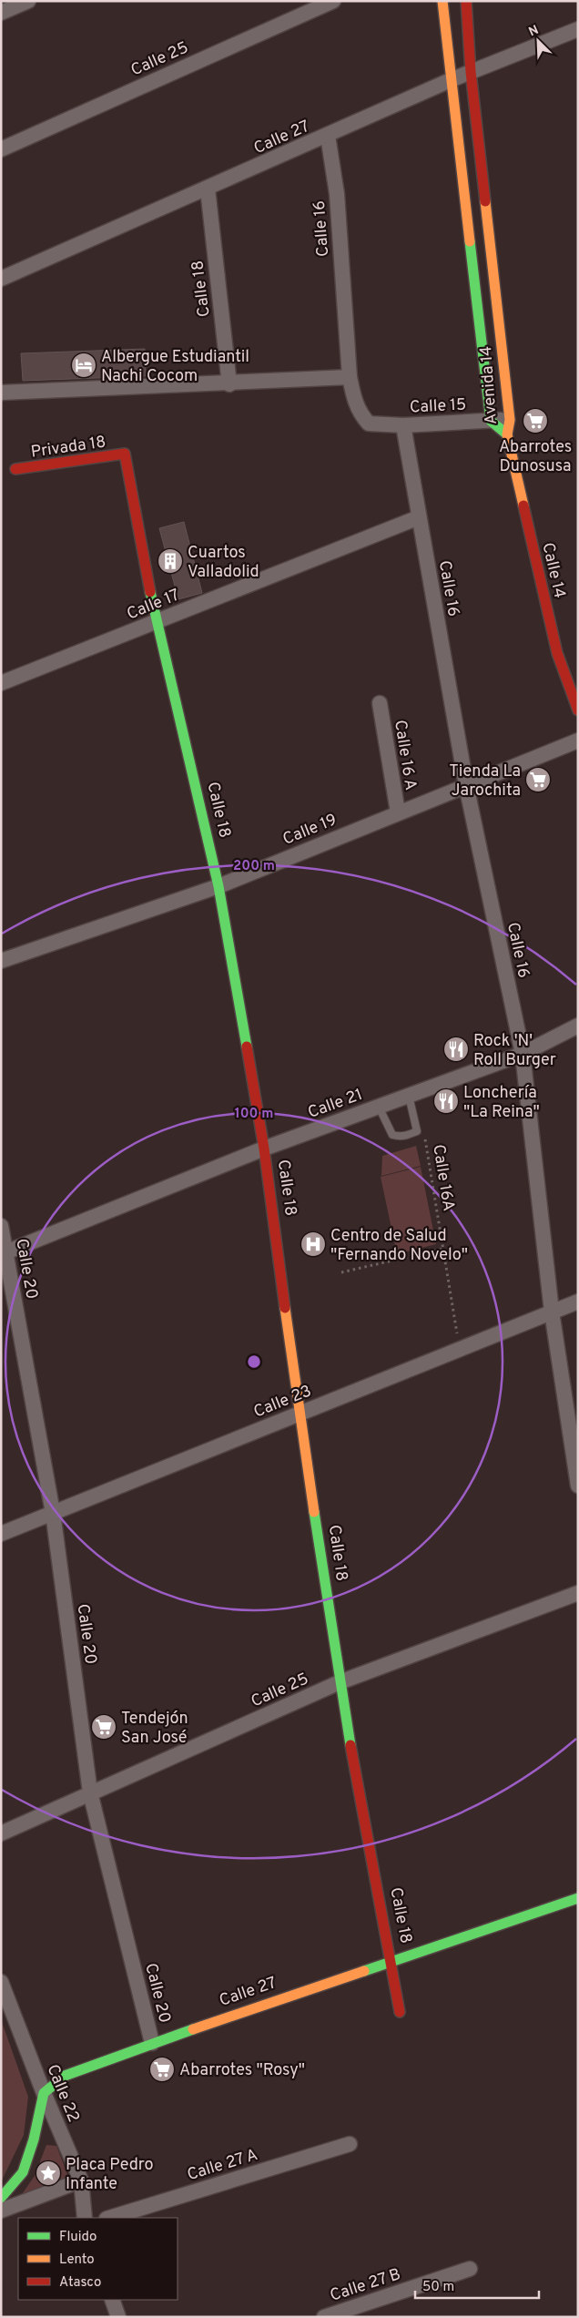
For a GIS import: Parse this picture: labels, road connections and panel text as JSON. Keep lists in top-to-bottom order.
{
  "streets": {
    "street": [
      "Calle 25",
      "Calle 27",
      "Calle 16",
      "Calle 18",
      "Avenida 14",
      "Calle 15",
      "Privada 18",
      "Calle 14",
      "Calle 17",
      "Calle 16 A",
      "Calle 19",
      "Calle 21",
      "Calle 20",
      "Calle 23",
      "Calle 22",
      "Calle 27 A",
      "Calle 27 B"
    ],
    "path": ["Calle 16A"]
  },
  "crossings": [
    ["Calle 25", "Calle 18"],
    ["Calle 25", "Calle 20"],
    ["Calle 27", "Calle 16"],
    ["Calle 27", "Calle 18"],
    ["Calle 27", "Avenida 14"],
    ["Calle 27", "Calle 20"],
    ["Calle 27", "Calle 22"],
    ["Calle 16", "Calle 15"],
    ["Calle 16", "Calle 17"],
    ["Calle 16", "Calle 19"],
    ["Calle 16", "Calle 21"],
    ["Calle 16", "Calle 23"],
    ["Calle 18", "Privada 18"],
    ["Calle 18", "Calle 17"],
    ["Calle 18", "Calle 19"],
    ["Calle 18", "Calle 21"],
    ["Calle 18", "Calle 23"],
    ["Avenida 14", "Calle 15"],
    ["Avenida 14", "Calle 14"],
    ["Calle 15", "Calle 14"],
    ["Calle 16 A", "Calle 19"],
    ["Calle 21", "Calle 20"],
    ["Calle 16A", "Calle 23"],
    ["Calle 20", "Calle 23"]
  ],
  "places": {
    "hotel": ["Albergue Estudiantil Nachi Cocom"],
    "supermarket": [
      "Abarrotes Dunosusa",
      "Tienda La Jarochita",
      "Tendejón San José",
      "Abarrotes \"Rosy\""
    ],
    "building": ["Cuartos Valladolid"],
    "restaurant": ["Rock 'N' Roll Burger", "Lonchería \"La Reina\""],
    "hospital": ["Centro de Salud \"Fernando Novelo\""],
    "place": ["Placa Pedro Infante"]
  },
  "legend": ["Fluido", "Lento", "Atasco"],
  "scale_bar": "50 m",
  "north": "top left",
  "rings": ["200 m", "100 m"]
}
